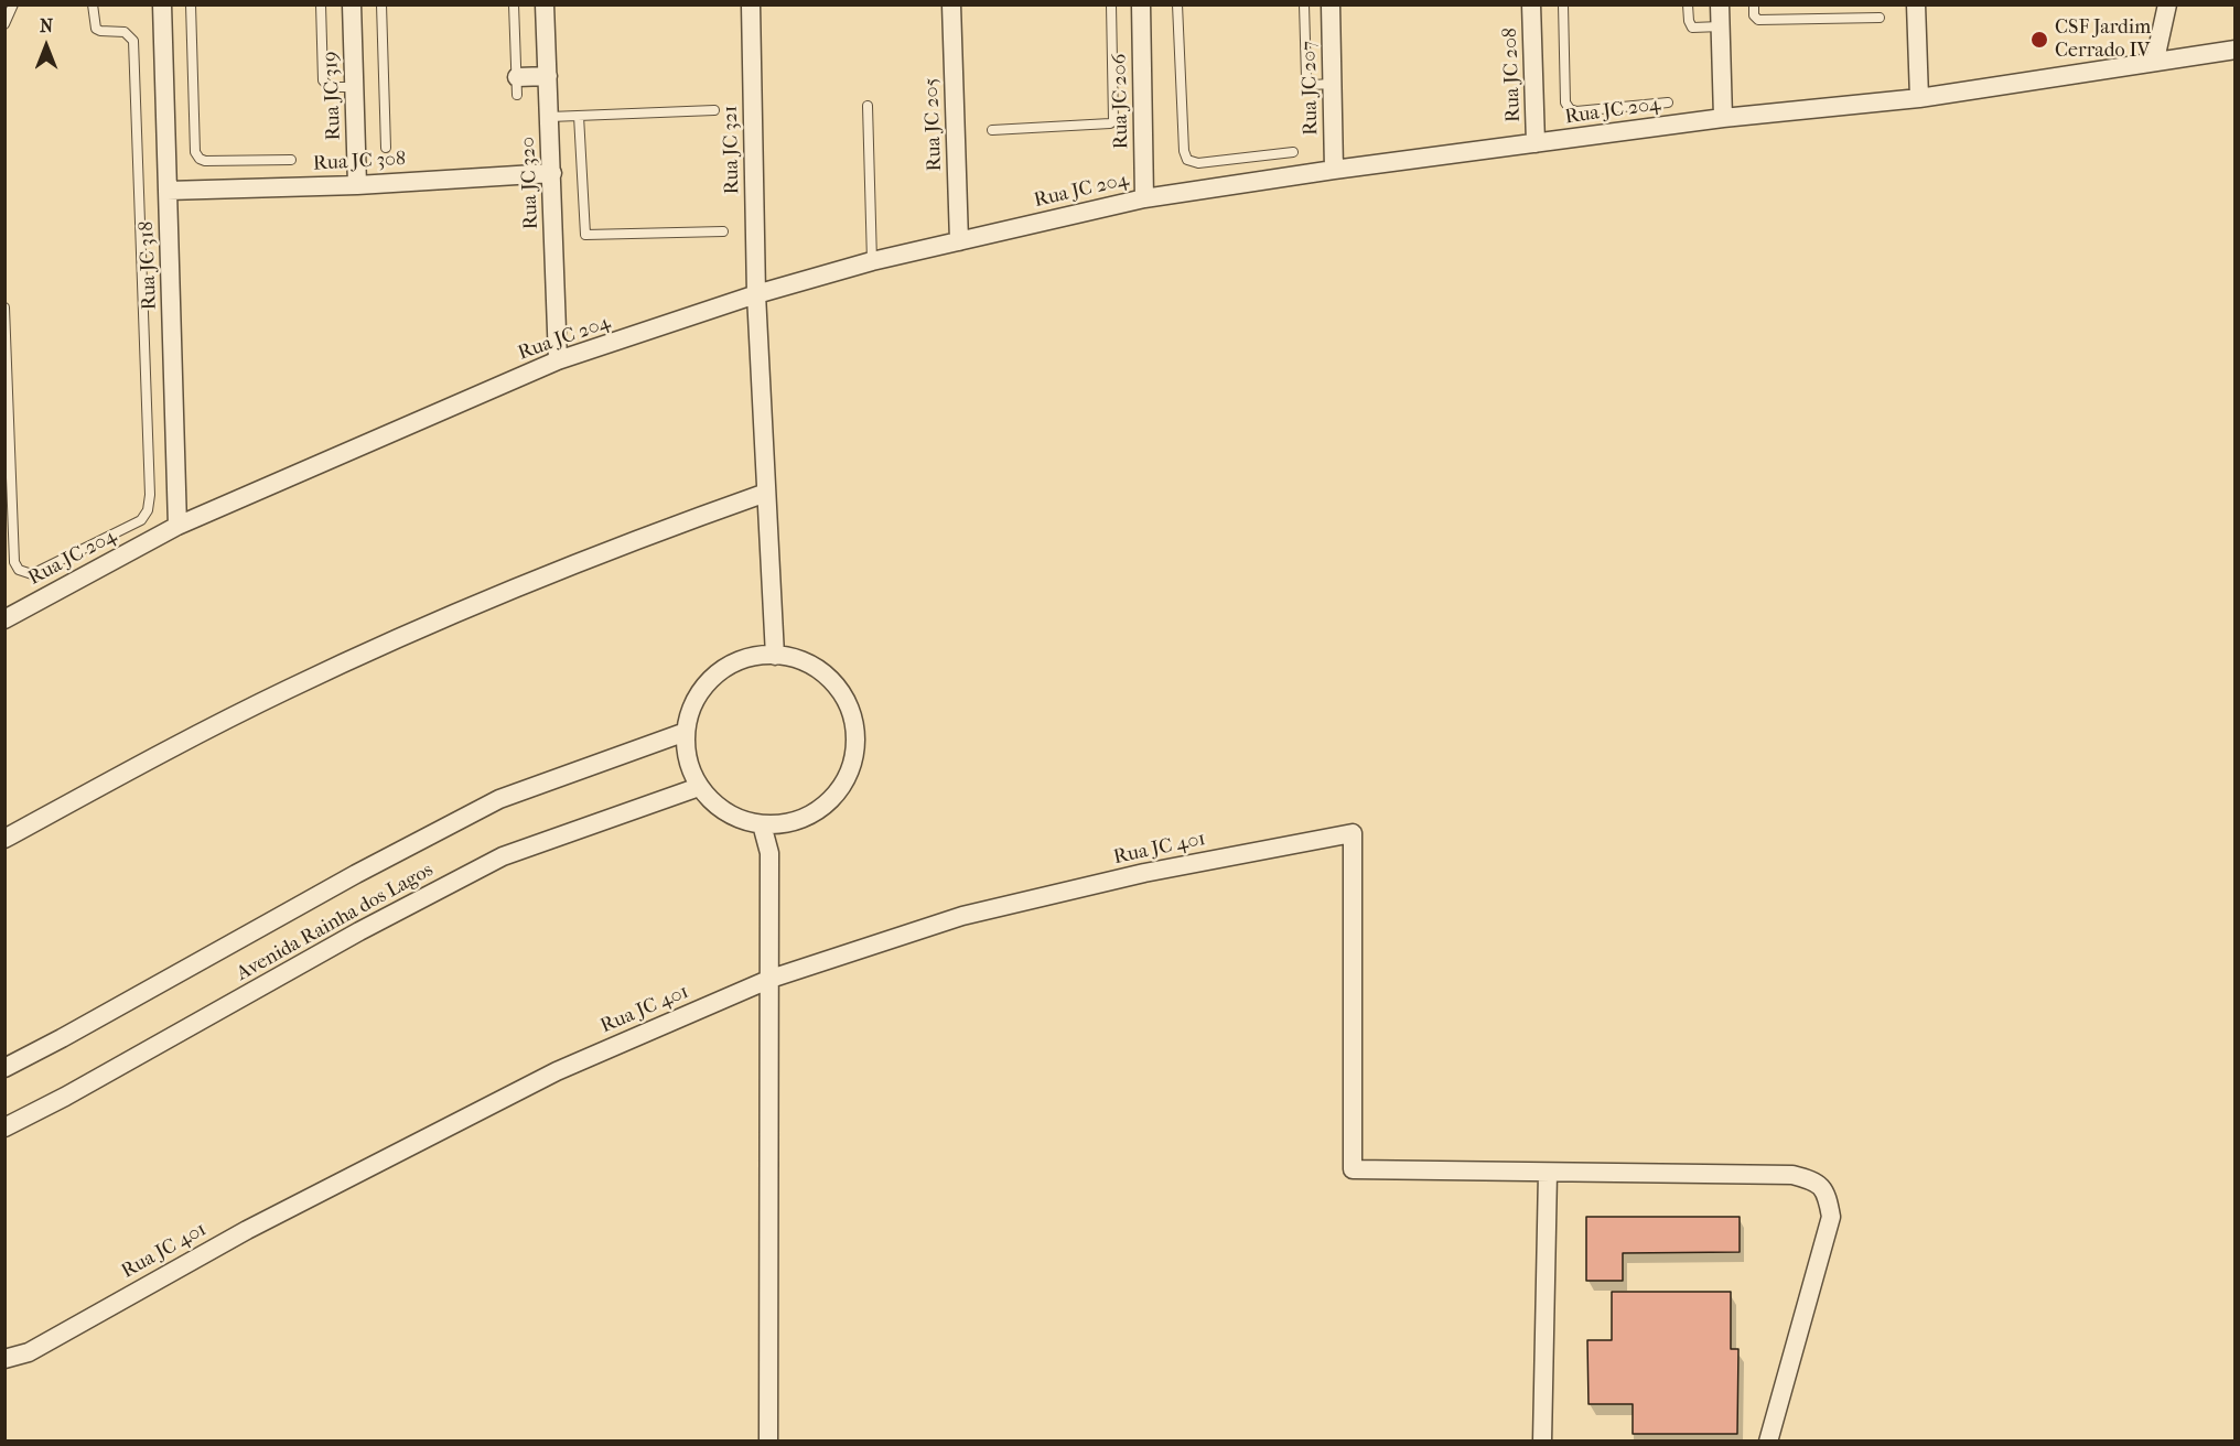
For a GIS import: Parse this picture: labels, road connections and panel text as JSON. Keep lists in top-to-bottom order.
{
  "streets": {
    "street": [
      "Rua JC 208",
      "Rua JC 207",
      "Rua JC 319",
      "Rua JC 206",
      "Rua JC 204",
      "Rua JC 205",
      "Rua JC 321",
      "Rua JC 308",
      "Rua JC 320",
      "Rua JC 318",
      "Rua JC 401",
      "Avenida Rainha dos Lagos"
    ]
  },
  "crossings": [
    ["Rua JC 208", "Rua JC 204"],
    ["Rua JC 207", "Rua JC 204"],
    ["Rua JC 319", "Rua JC 308"],
    ["Rua JC 206", "Rua JC 204"],
    ["Rua JC 204", "Rua JC 205"],
    ["Rua JC 204", "Rua JC 321"],
    ["Rua JC 204", "Rua JC 320"],
    ["Rua JC 204", "Rua JC 318"],
    ["Rua JC 321", "Avenida Rainha dos Lagos"],
    ["Rua JC 308", "Rua JC 320"],
    ["Rua JC 308", "Rua JC 318"]
  ],
  "places": ["CSF Jardim Cerrado IV"],
  "north": "top"
}
